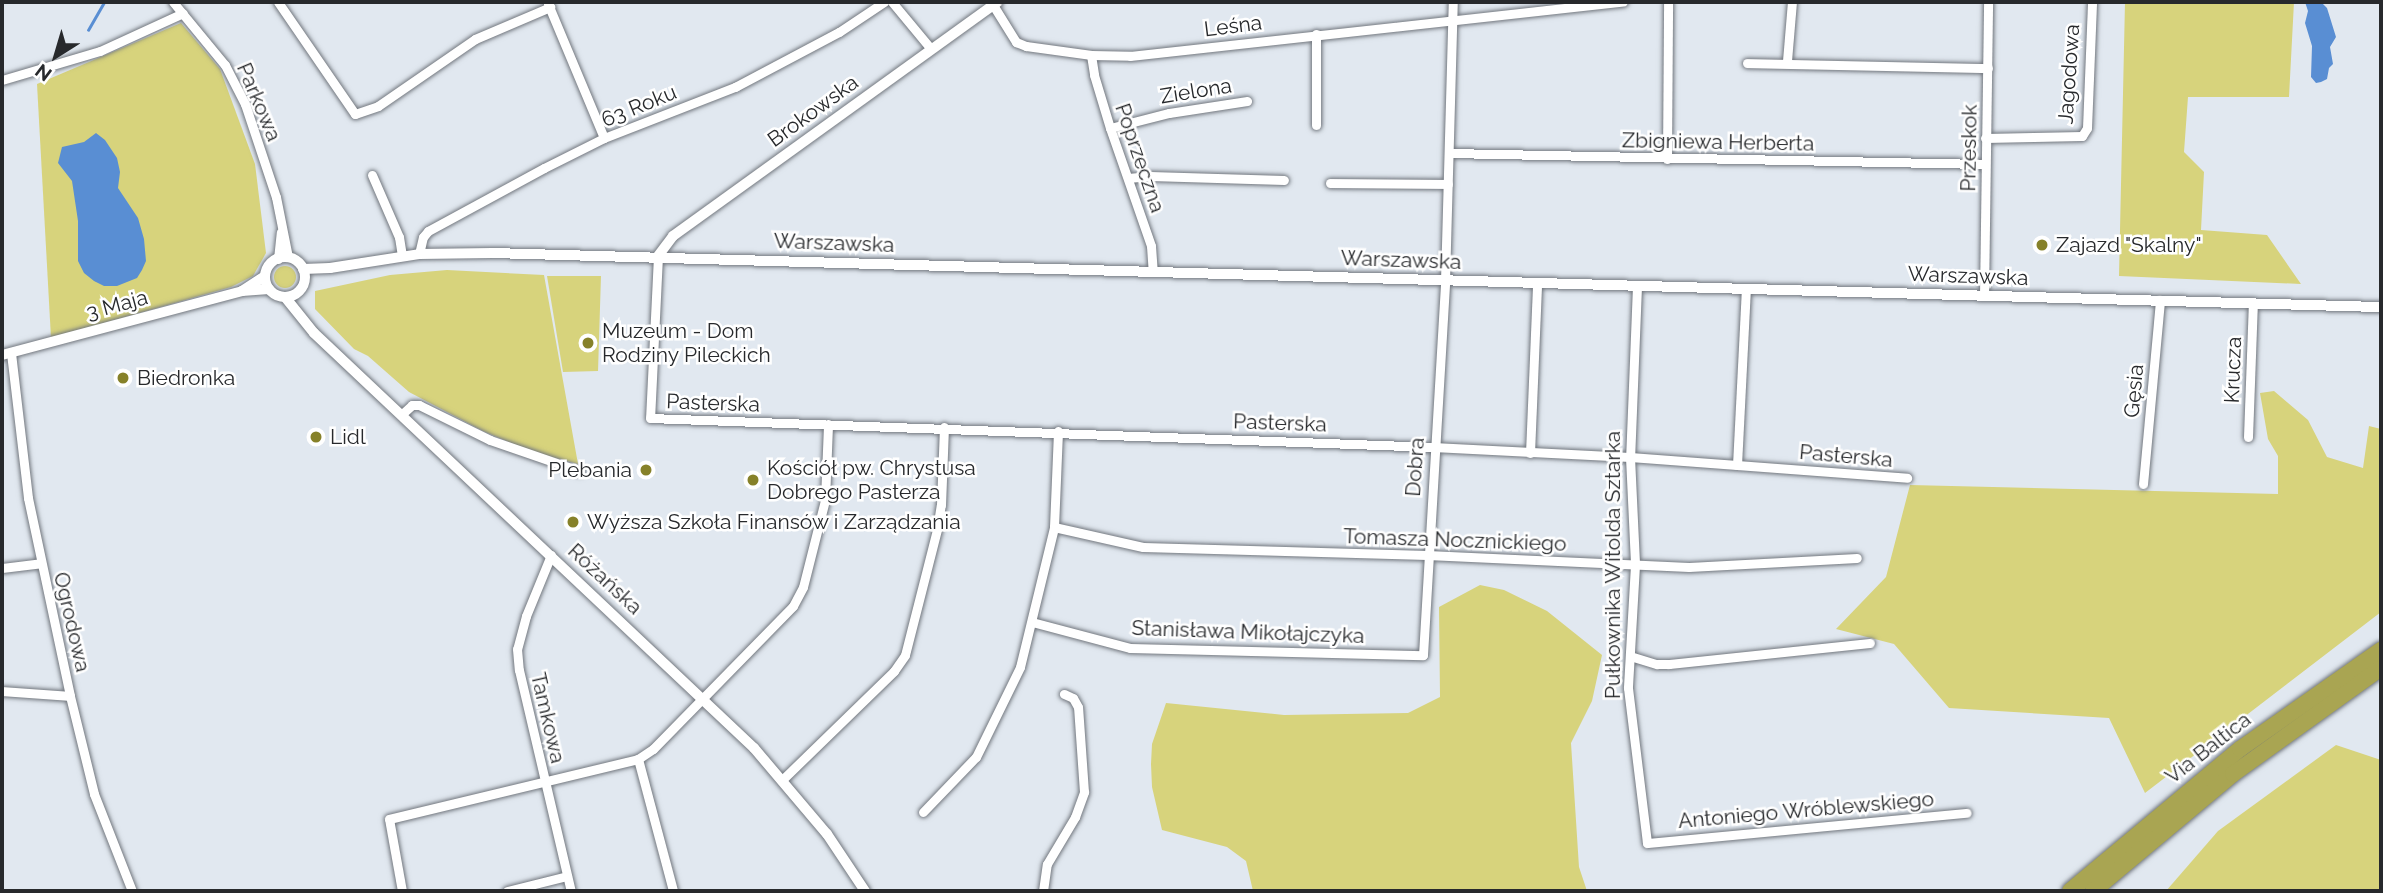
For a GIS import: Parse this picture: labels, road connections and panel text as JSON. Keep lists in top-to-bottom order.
{
  "streets": {
    "highway": ["Via Baltica"],
    "street": [
      "Leśna",
      "Jagodowa",
      "Zielona",
      "Parkowa",
      "63 Roku",
      "Brokowska",
      "Zbigniewa Herberta",
      "Przeskok",
      "Poprzeczna",
      "Warszawska",
      "3 Maja",
      "Krucza",
      "Gęsia",
      "Pasterska",
      "Dobra",
      "Tomasza Nocznickiego",
      "Pułkownika Witolda Sztarka",
      "Różańska",
      "Ogrodowa",
      "Stanisława Mikołajczyka",
      "Tamkowa",
      "Antoniego Wróblewskiego"
    ]
  },
  "crossings": [
    ["Leśna", "Brokowska"],
    ["Leśna", "Poprzeczna"],
    ["Leśna", "Dobra"],
    ["Jagodowa", "Przeskok"],
    ["Zielona", "Poprzeczna"],
    ["Parkowa", "3 Maja"],
    ["Parkowa", "Różańska"],
    ["63 Roku", "Warszawska"],
    ["Brokowska", "Warszawska"],
    ["Brokowska", "Pasterska"],
    ["Zbigniewa Herberta", "Przeskok"],
    ["Zbigniewa Herberta", "Dobra"],
    ["Przeskok", "Warszawska"],
    ["Poprzeczna", "Warszawska"],
    ["Warszawska", "Krucza"],
    ["Warszawska", "Gęsia"],
    ["Warszawska", "Pasterska"],
    ["Warszawska", "Dobra"],
    ["Warszawska", "Pułkownika Witolda Sztarka"],
    ["3 Maja", "Różańska"],
    ["3 Maja", "Ogrodowa"],
    ["Pasterska", "Dobra"],
    ["Pasterska", "Pułkownika Witolda Sztarka"],
    ["Dobra", "Tomasza Nocznickiego"],
    ["Dobra", "Stanisława Mikołajczyka"],
    ["Tomasza Nocznickiego", "Pułkownika Witolda Sztarka"],
    ["Pułkownika Witolda Sztarka", "Antoniego Wróblewskiego"],
    ["Różańska", "Tamkowa"]
  ],
  "places": [
    "Zajazd \"Skalny\"",
    "Muzeum - Dom Rodziny Pileckich",
    "Biedronka",
    "Lidl",
    "Plebania",
    "Kościół pw. Chrystusa Dobrego Pasterza",
    "Wyższa Szkoła Finansów i Zarządzania"
  ],
  "north": "bottom left"
}
